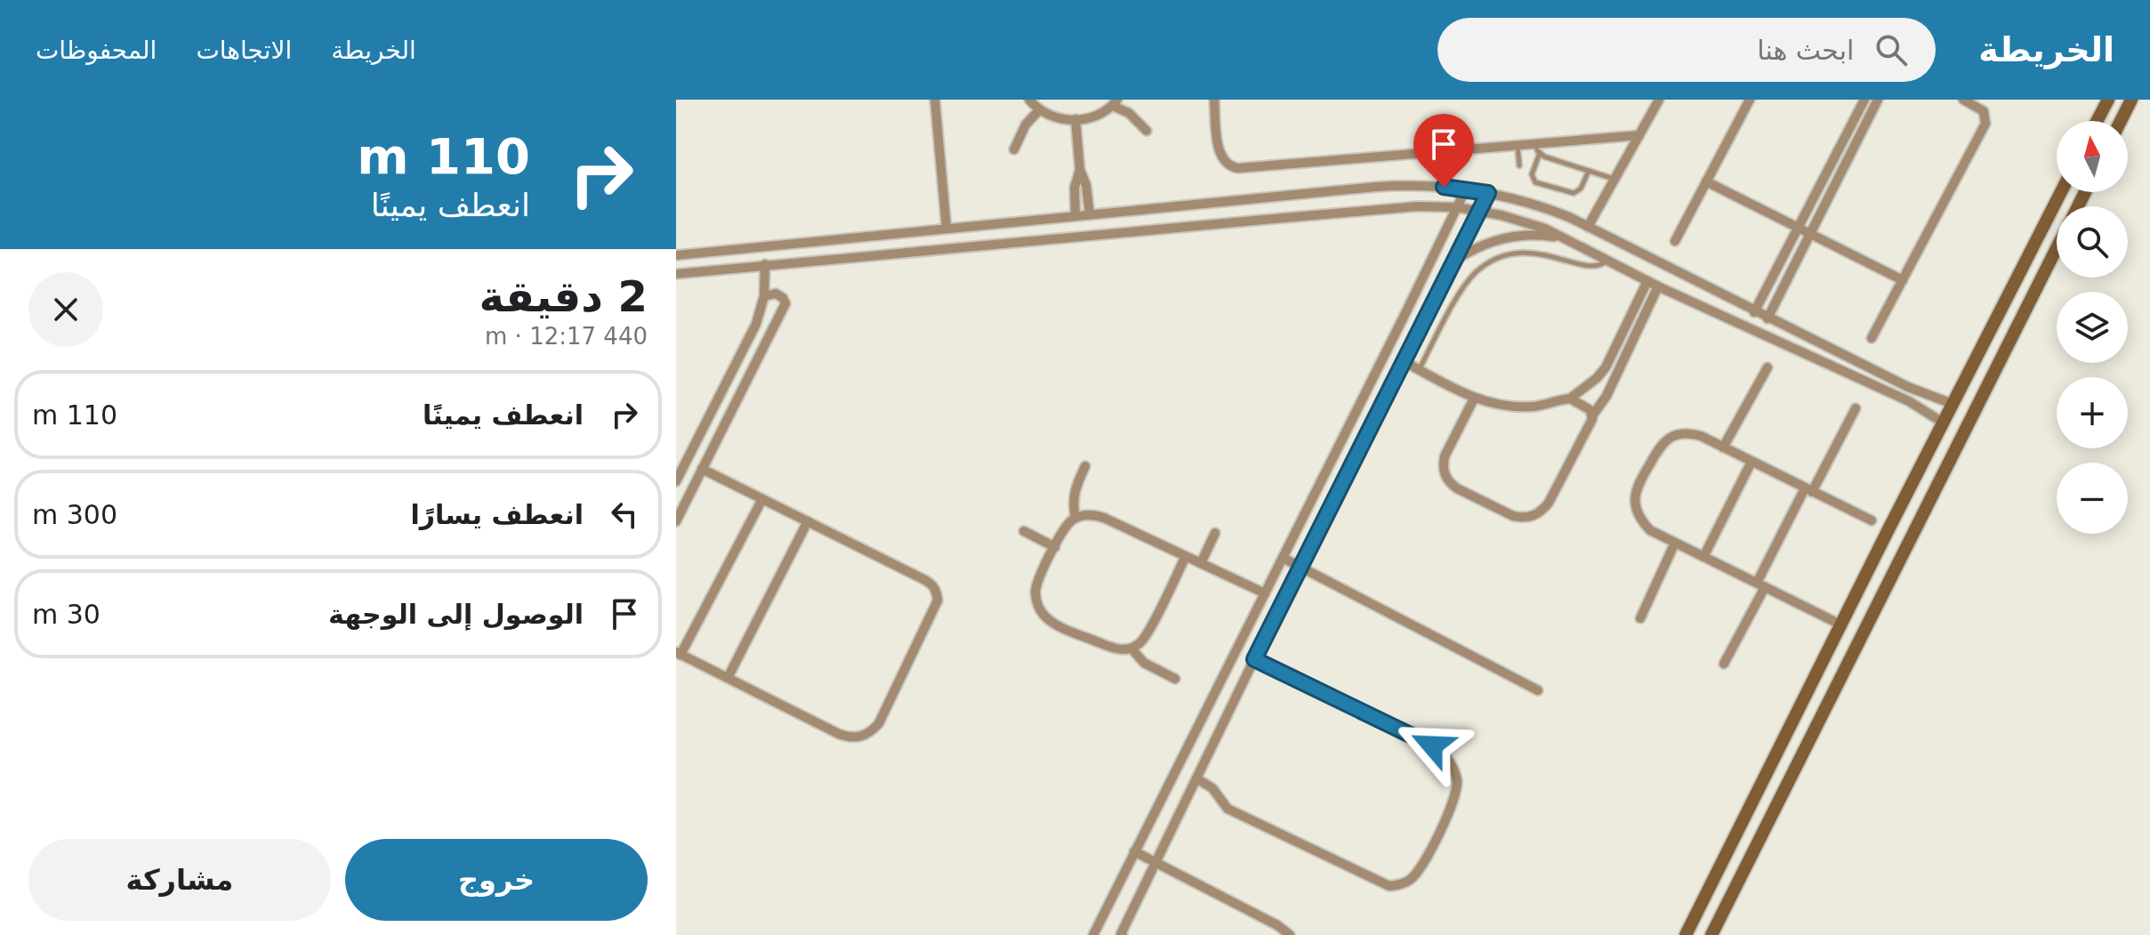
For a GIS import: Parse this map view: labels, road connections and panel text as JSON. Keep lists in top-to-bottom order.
{
  "north": "top",
  "page": {
    "header": "الخريطة",
    "search": "ابحث هنا",
    "nav": ["الخريطة", "الاتجاهات", "المحفوظات"],
    "turn": ["110 m", "انعطف يمينًا"],
    "map_buttons": ["+", "−"],
    "heading": ["2 دقيقة", "440 m · 12:17"],
    "list": [
      {
        "name": "انعطف يمينًا",
        "value": "110 m"
      },
      {
        "name": "انعطف يسارًا",
        "value": "300 m"
      },
      {
        "name": "الوصول إلى الوجهة",
        "value": "30 m"
      }
    ],
    "buttons": ["خروج", "مشاركة"]
  }
}
